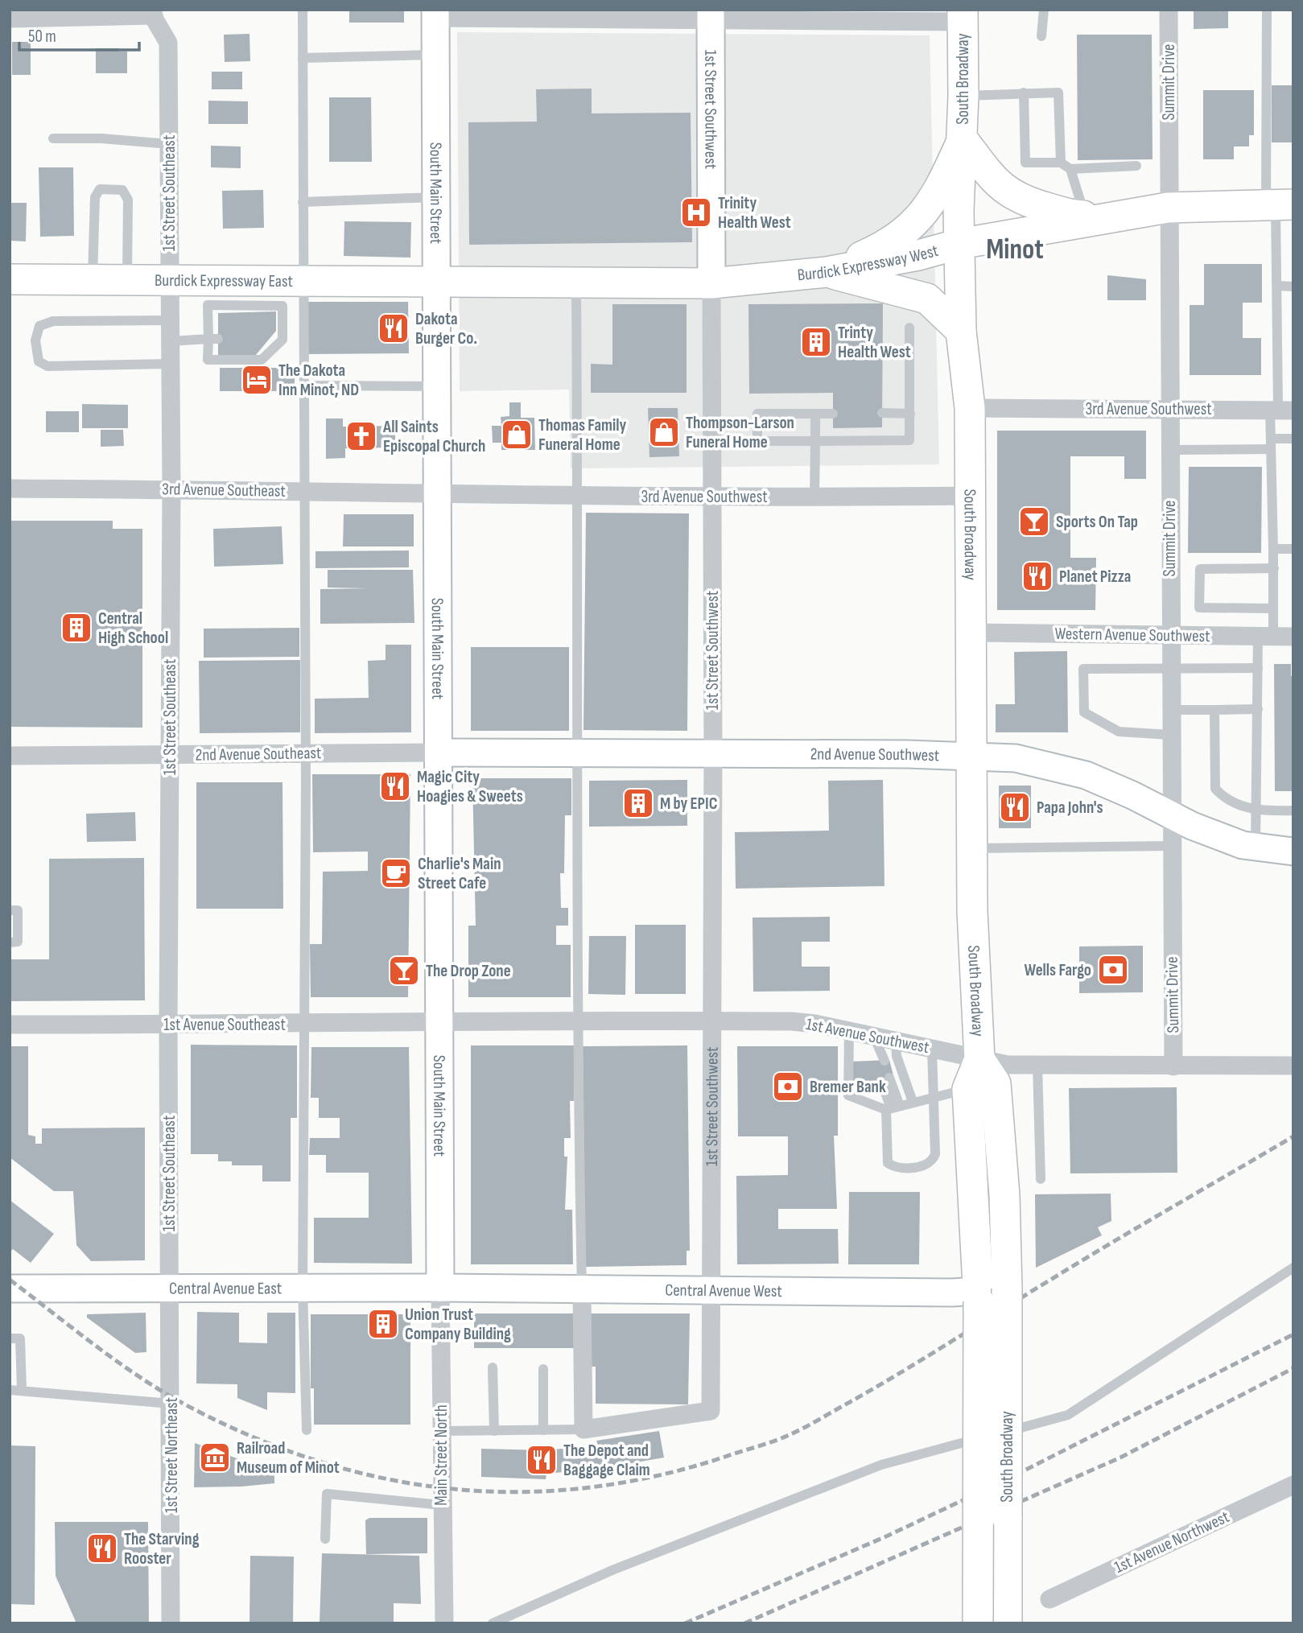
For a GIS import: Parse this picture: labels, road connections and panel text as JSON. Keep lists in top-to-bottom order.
{
  "streets": {
    "main road": ["South Broadway", "Burdick Expressway West", "Burdick Expressway East"],
    "street": [
      "Summit Drive",
      "1st Street Southwest",
      "South Main Street",
      "1st Street Southeast",
      "3rd Avenue Southwest",
      "3rd Avenue Southeast",
      "Western Avenue Southwest",
      "2nd Avenue Southeast",
      "2nd Avenue Southwest",
      "1st Avenue Southeast",
      "1st Avenue Southwest",
      "Central Avenue East",
      "Central Avenue West",
      "1st Street Northeast",
      "Main Street North",
      "1st Avenue Northwest"
    ]
  },
  "crossings": [
    ["South Broadway", "Burdick Expressway West"],
    ["South Broadway", "3rd Avenue Southwest"],
    ["South Broadway", "Western Avenue Southwest"],
    ["South Broadway", "2nd Avenue Southwest"],
    ["South Broadway", "1st Avenue Southwest"],
    ["South Broadway", "Central Avenue West"],
    ["Summit Drive", "Burdick Expressway West"],
    ["Summit Drive", "3rd Avenue Southwest"],
    ["Summit Drive", "Western Avenue Southwest"],
    ["Summit Drive", "2nd Avenue Southwest"],
    ["Summit Drive", "1st Avenue Southwest"],
    ["1st Street Southwest", "Burdick Expressway West"],
    ["1st Street Southwest", "3rd Avenue Southwest"],
    ["1st Street Southwest", "2nd Avenue Southwest"],
    ["1st Street Southwest", "1st Avenue Southwest"],
    ["1st Street Southwest", "Central Avenue West"],
    ["South Main Street", "Burdick Expressway West"],
    ["South Main Street", "Burdick Expressway East"],
    ["South Main Street", "3rd Avenue Southwest"],
    ["South Main Street", "3rd Avenue Southeast"],
    ["South Main Street", "2nd Avenue Southeast"],
    ["South Main Street", "2nd Avenue Southwest"],
    ["South Main Street", "1st Avenue Southeast"],
    ["South Main Street", "1st Avenue Southwest"],
    ["South Main Street", "Central Avenue East"],
    ["South Main Street", "Central Avenue West"],
    ["South Main Street", "Main Street North"],
    ["1st Street Southeast", "Burdick Expressway East"],
    ["1st Street Southeast", "3rd Avenue Southeast"],
    ["1st Street Southeast", "2nd Avenue Southeast"],
    ["1st Street Southeast", "1st Avenue Southeast"],
    ["1st Street Southeast", "Central Avenue East"],
    ["1st Street Southeast", "1st Street Northeast"],
    ["Burdick Expressway West", "Burdick Expressway East"],
    ["3rd Avenue Southwest", "3rd Avenue Southeast"],
    ["2nd Avenue Southeast", "2nd Avenue Southwest"],
    ["1st Avenue Southeast", "1st Avenue Southwest"],
    ["Central Avenue East", "Central Avenue West"],
    ["Central Avenue East", "1st Street Northeast"],
    ["Central Avenue East", "Main Street North"],
    ["Central Avenue West", "Main Street North"]
  ],
  "districts": ["Minot"],
  "places": {
    "hospital": ["Trinity Health West"],
    "restaurant": [
      "Dakota Burger Co.",
      "Planet Pizza",
      "Magic City Hoagies & Sweets",
      "Papa John's",
      "The Depot and Baggage Claim",
      "The Starving Rooster"
    ],
    "building": [
      "Trinty Health West",
      "Central High School",
      "M by EPIC",
      "Union Trust Company Building"
    ],
    "hotel": ["The Dakota Inn Minot, ND"],
    "shop": ["Thompson-Larson Funeral Home", "Thomas Family Funeral Home"],
    "church": ["All Saints Episcopal Church"],
    "bar": ["Sports On Tap", "The Drop Zone"],
    "cafe": ["Charlie's Main Street Cafe"],
    "bank": ["Wells Fargo", "Bremer Bank"],
    "museum": ["Railroad Museum of Minot"]
  },
  "scale_bar": "50 m"
}
